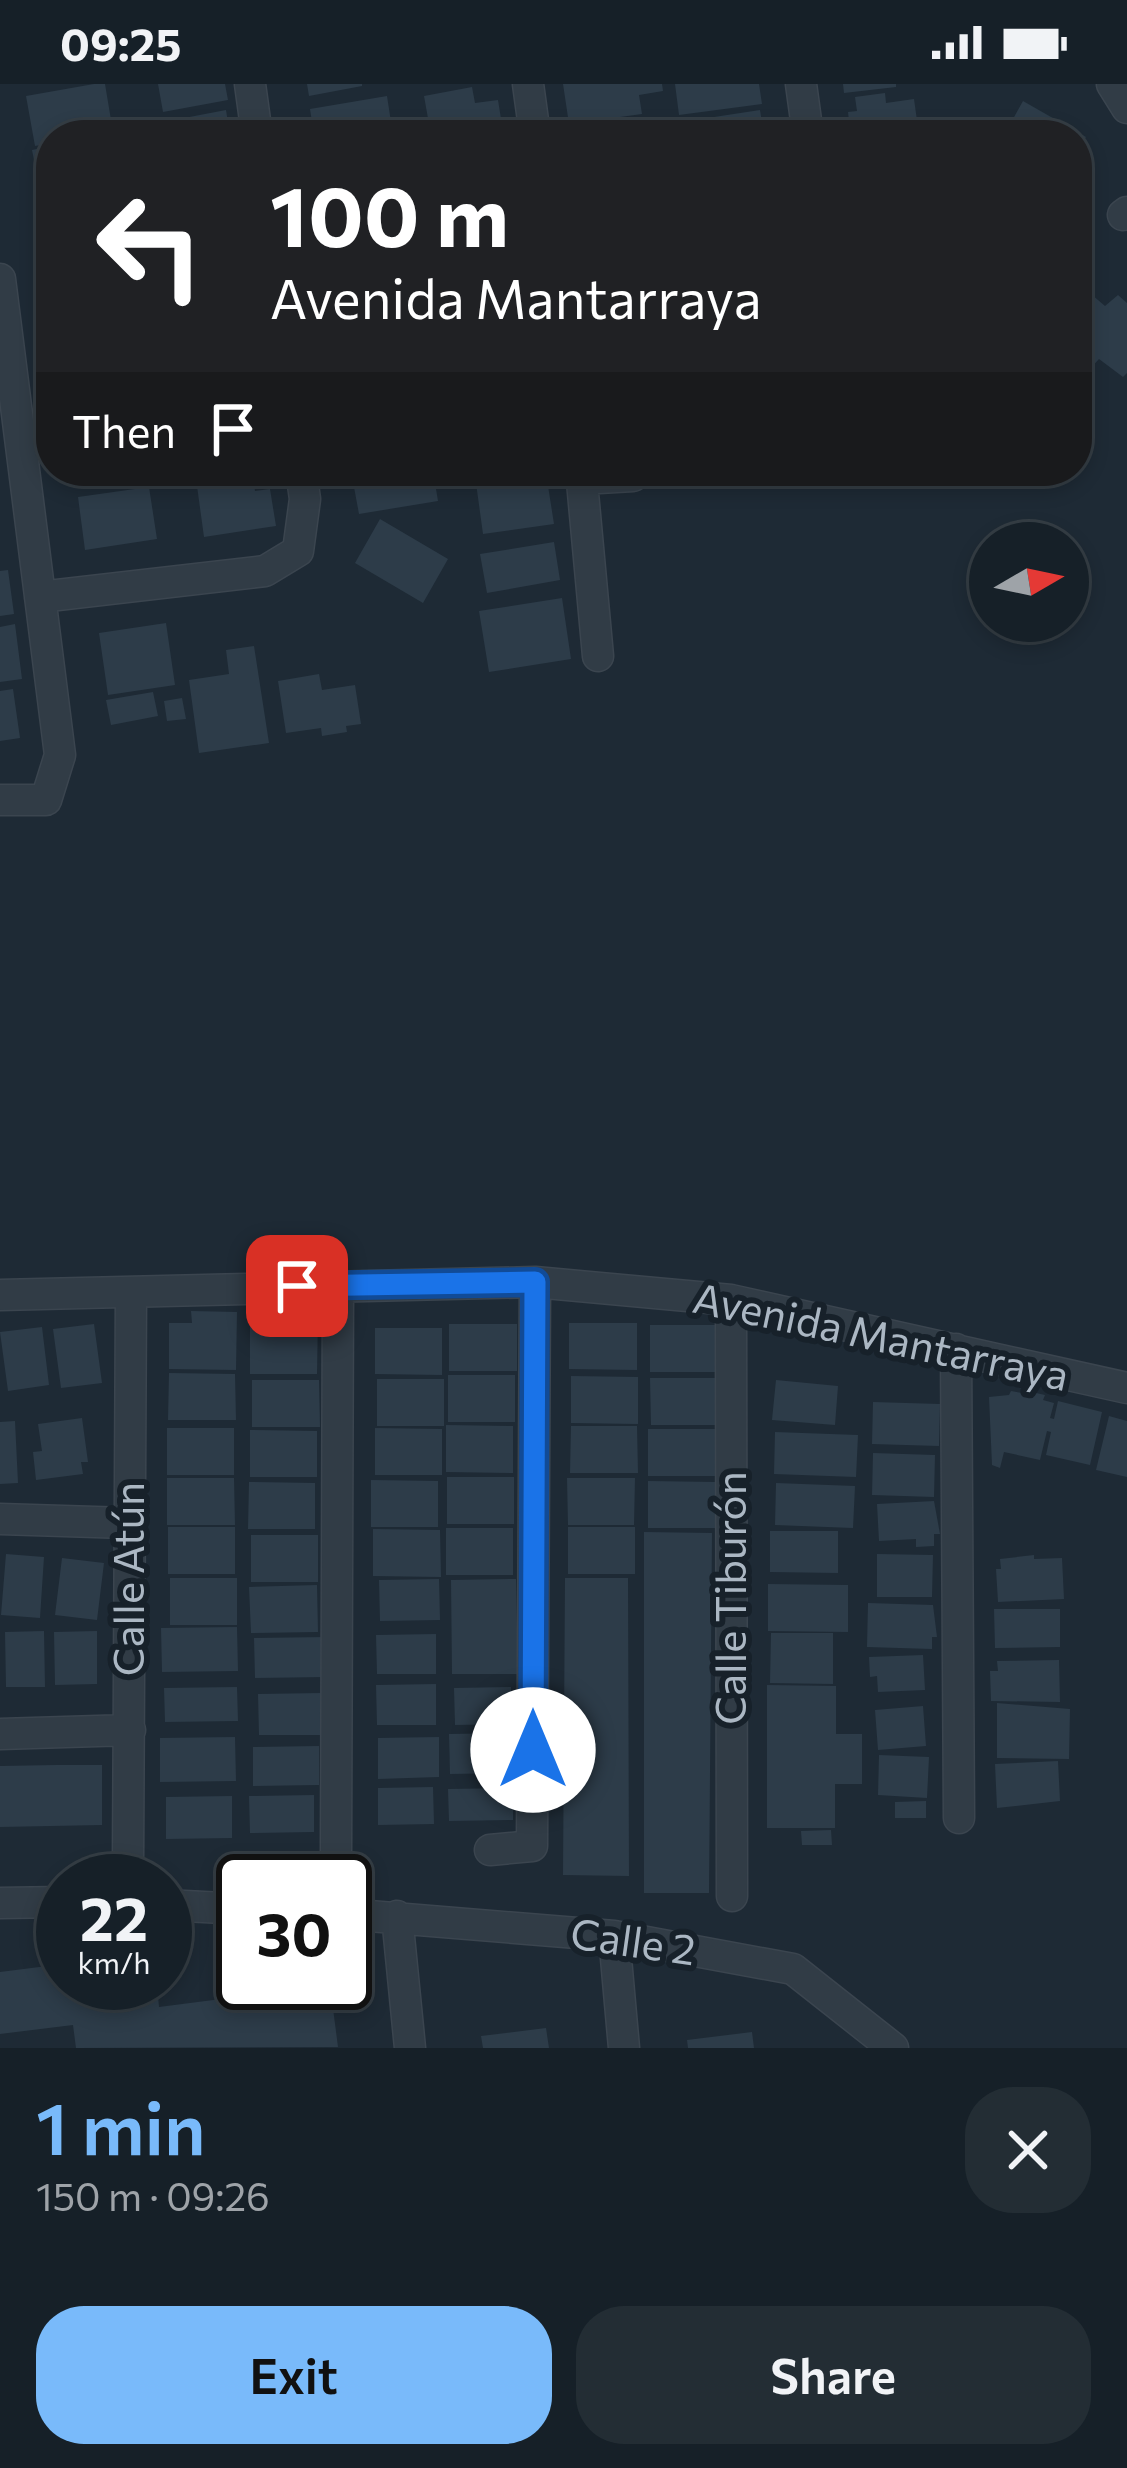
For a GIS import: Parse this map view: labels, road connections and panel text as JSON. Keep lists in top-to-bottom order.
{
  "streets": {
    "street": [
      "Avenida Mantarraya",
      "Calle Atún",
      "Calle Tiburón",
      "Calle 2"
    ]
  },
  "crossings": [
    ["Avenida Mantarraya", "Calle Atún"],
    ["Avenida Mantarraya", "Calle Tiburón"]
  ],
  "north": "right",
  "page": {
    "status": "09:25",
    "turn": ["100 m", "Avenida Mantarraya"],
    "then": "Then",
    "speed": "22 km/h",
    "limit": "30",
    "heading": ["1 min", "150 m · 09:26"],
    "buttons": ["Exit", "Share"]
  }
}
